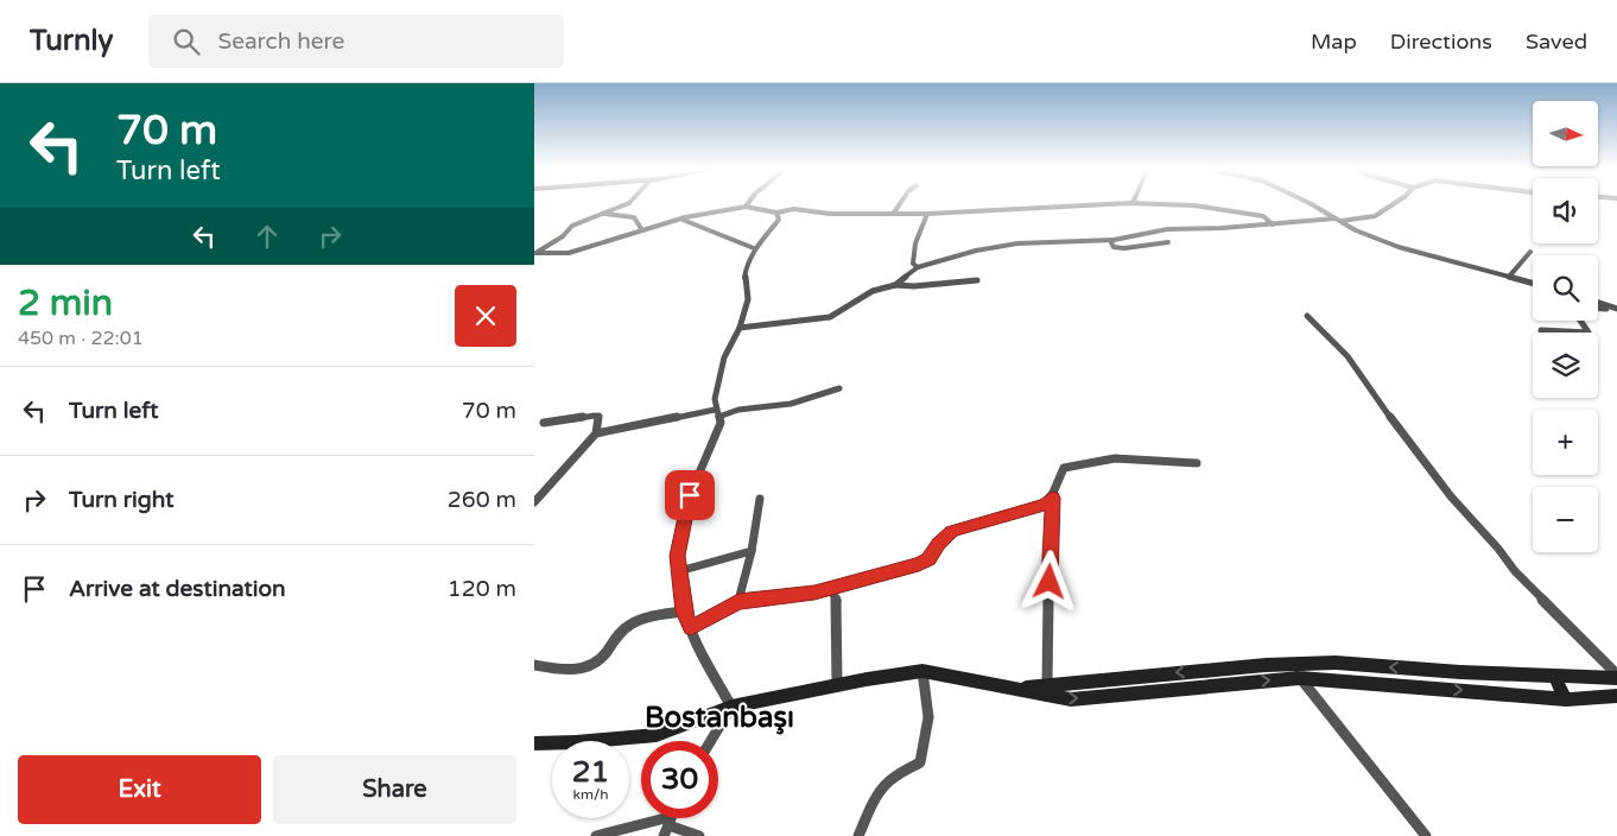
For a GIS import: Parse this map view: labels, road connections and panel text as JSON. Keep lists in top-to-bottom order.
{
  "districts": ["Bostanbaşı"],
  "north": "right",
  "page": {
    "header": "Turnly",
    "search": "Search here",
    "nav": ["Map", "Directions", "Saved"],
    "turn": ["70 m", "Turn left"],
    "map_buttons": ["+", "−"],
    "heading": ["2 min", "450 m · 22:01"],
    "list": [
      {
        "name": "Turn left",
        "value": "70 m"
      },
      {
        "name": "Turn right",
        "value": "260 m"
      },
      {
        "name": "Arrive at destination",
        "value": "120 m"
      }
    ],
    "speed": "21 km/h",
    "limit": "30",
    "buttons": ["Exit", "Share"]
  }
}
